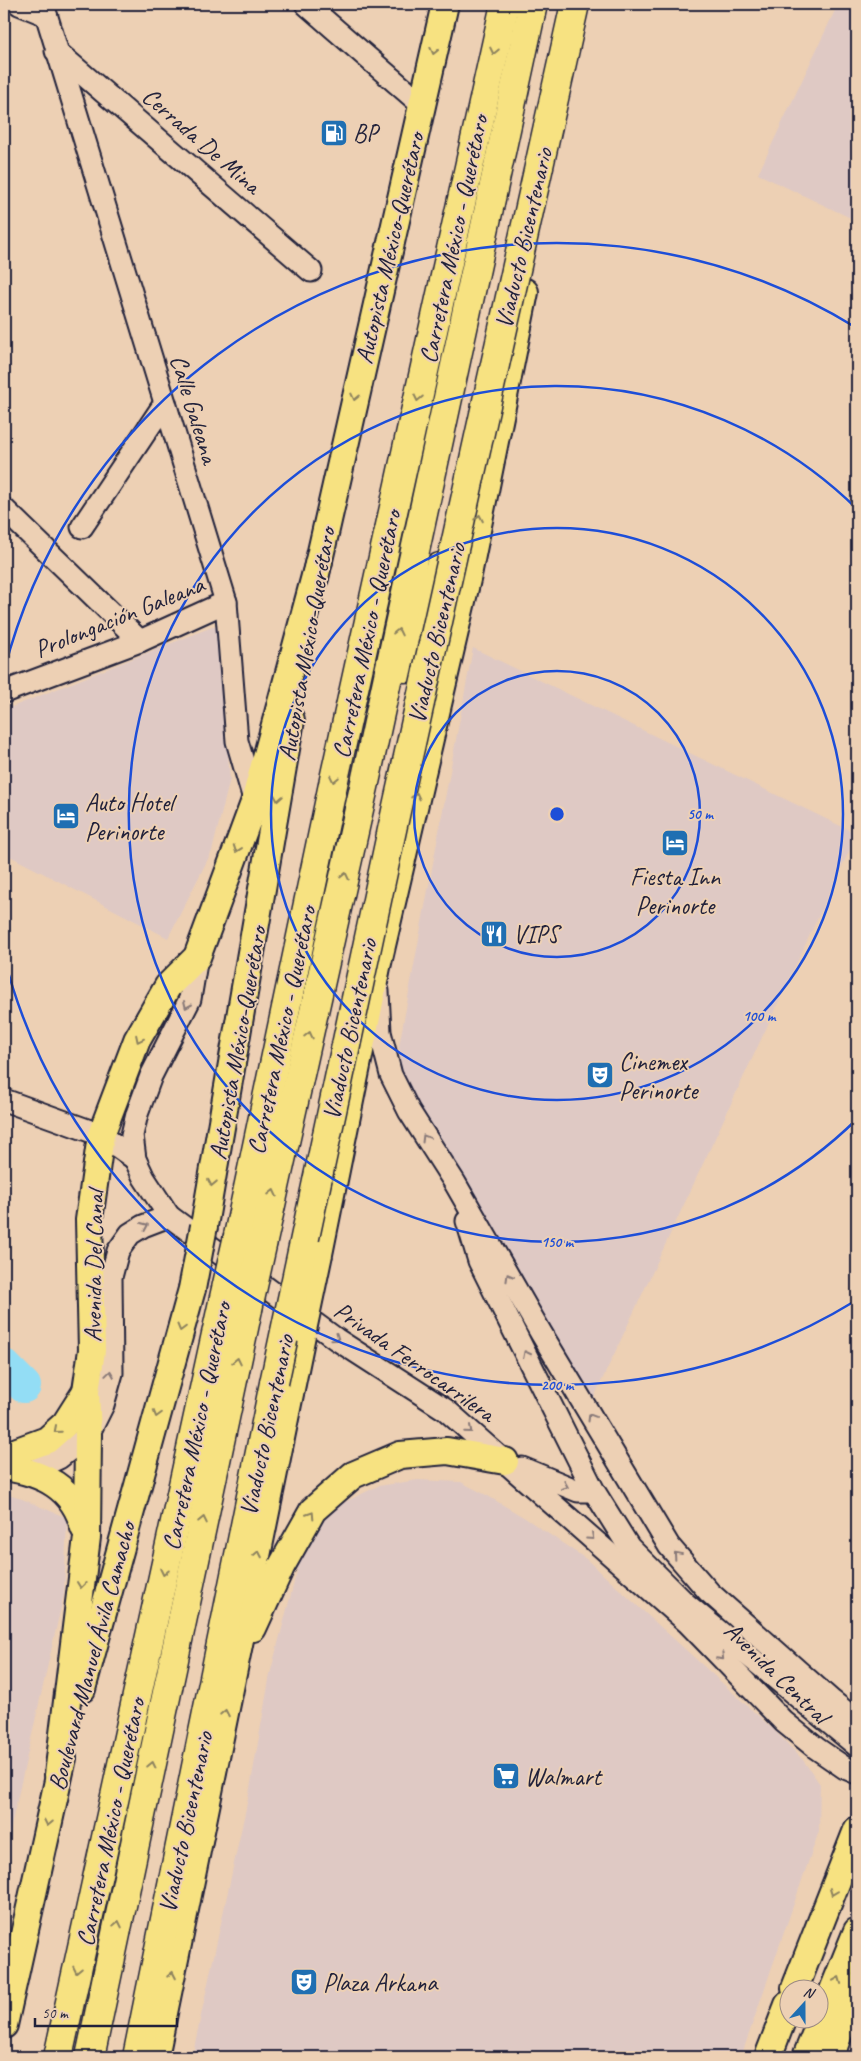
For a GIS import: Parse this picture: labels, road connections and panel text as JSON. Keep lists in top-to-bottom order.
{
  "streets": {
    "highway": ["Viaducto Bicentenario", "Carretera México - Querétaro"],
    "main road": ["Autopista México-Querétaro", "Avenida Del Canal", "Boulevard Manuel Ávila Camacho"],
    "street": [
      "Cerrada De Mina",
      "Calle Galeana",
      "Prolongación Galeana",
      "Privada Ferrocarrilera",
      "Avenida Central"
    ]
  },
  "crossings": [
    ["Cerrada De Mina", "Calle Galeana"],
    ["Autopista México-Querétaro", "Calle Galeana"],
    ["Autopista México-Querétaro", "Boulevard Manuel Ávila Camacho"],
    ["Calle Galeana", "Prolongación Galeana"],
    ["Privada Ferrocarrilera", "Avenida Central"]
  ],
  "places": {
    "fuel station": ["BP"],
    "hotel": ["Auto Hotel Perinorte", "Fiesta Inn Perinorte"],
    "restaurant": ["VIPS"],
    "theatre": ["Cinemex Perinorte", "Plaza Arkana"],
    "supermarket": ["Walmart"]
  },
  "scale_bar": "50 m",
  "north": "top",
  "rings": [
    "50 m",
    "100 m",
    "150 m",
    "200 m"
  ]
}
